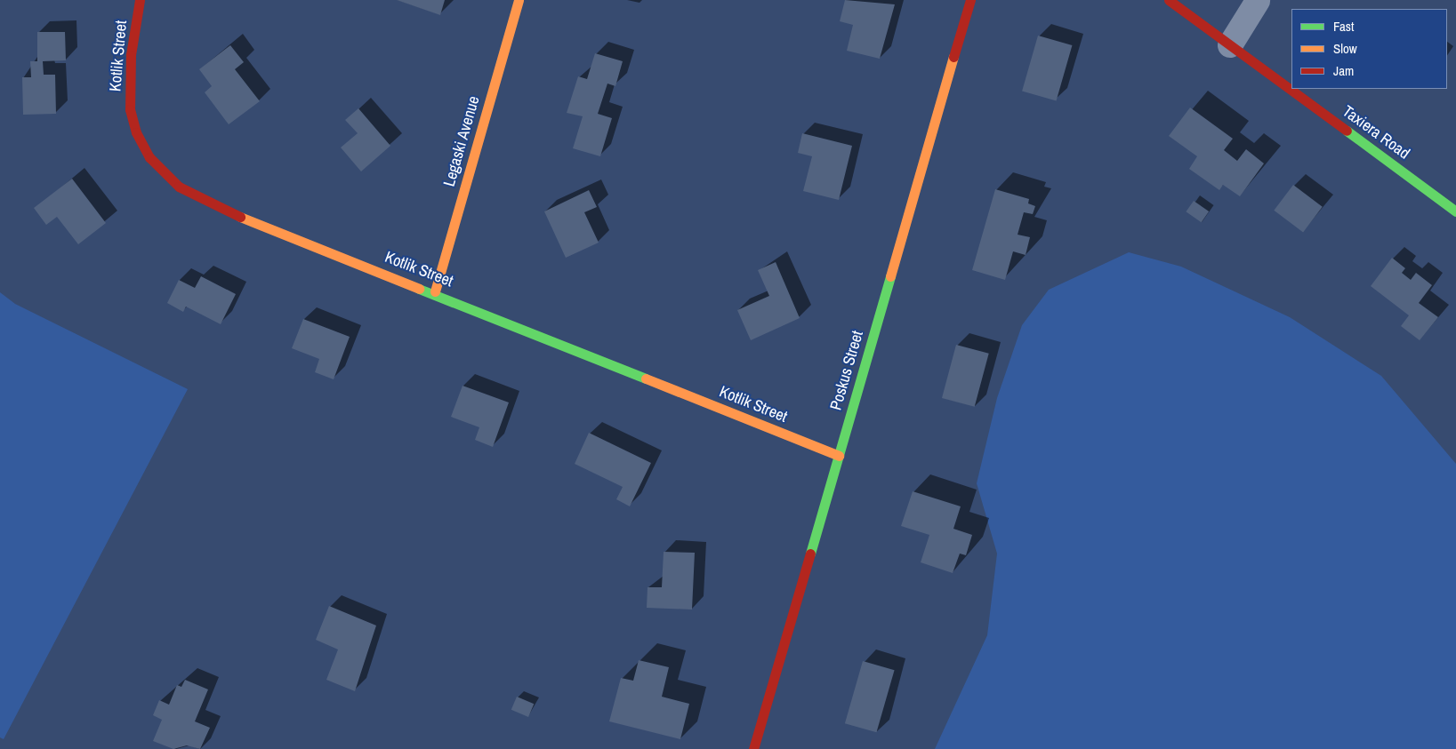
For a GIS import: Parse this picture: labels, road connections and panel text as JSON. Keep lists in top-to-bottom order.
{
  "streets": {
    "street": [
      "Kotlik Street",
      "Taxiera Road",
      "Legaski Avenue",
      "Poskus Street"
    ]
  },
  "crossings": [
    ["Kotlik Street", "Legaski Avenue"],
    ["Kotlik Street", "Poskus Street"]
  ],
  "legend": ["Fast", "Slow", "Jam"]
}
